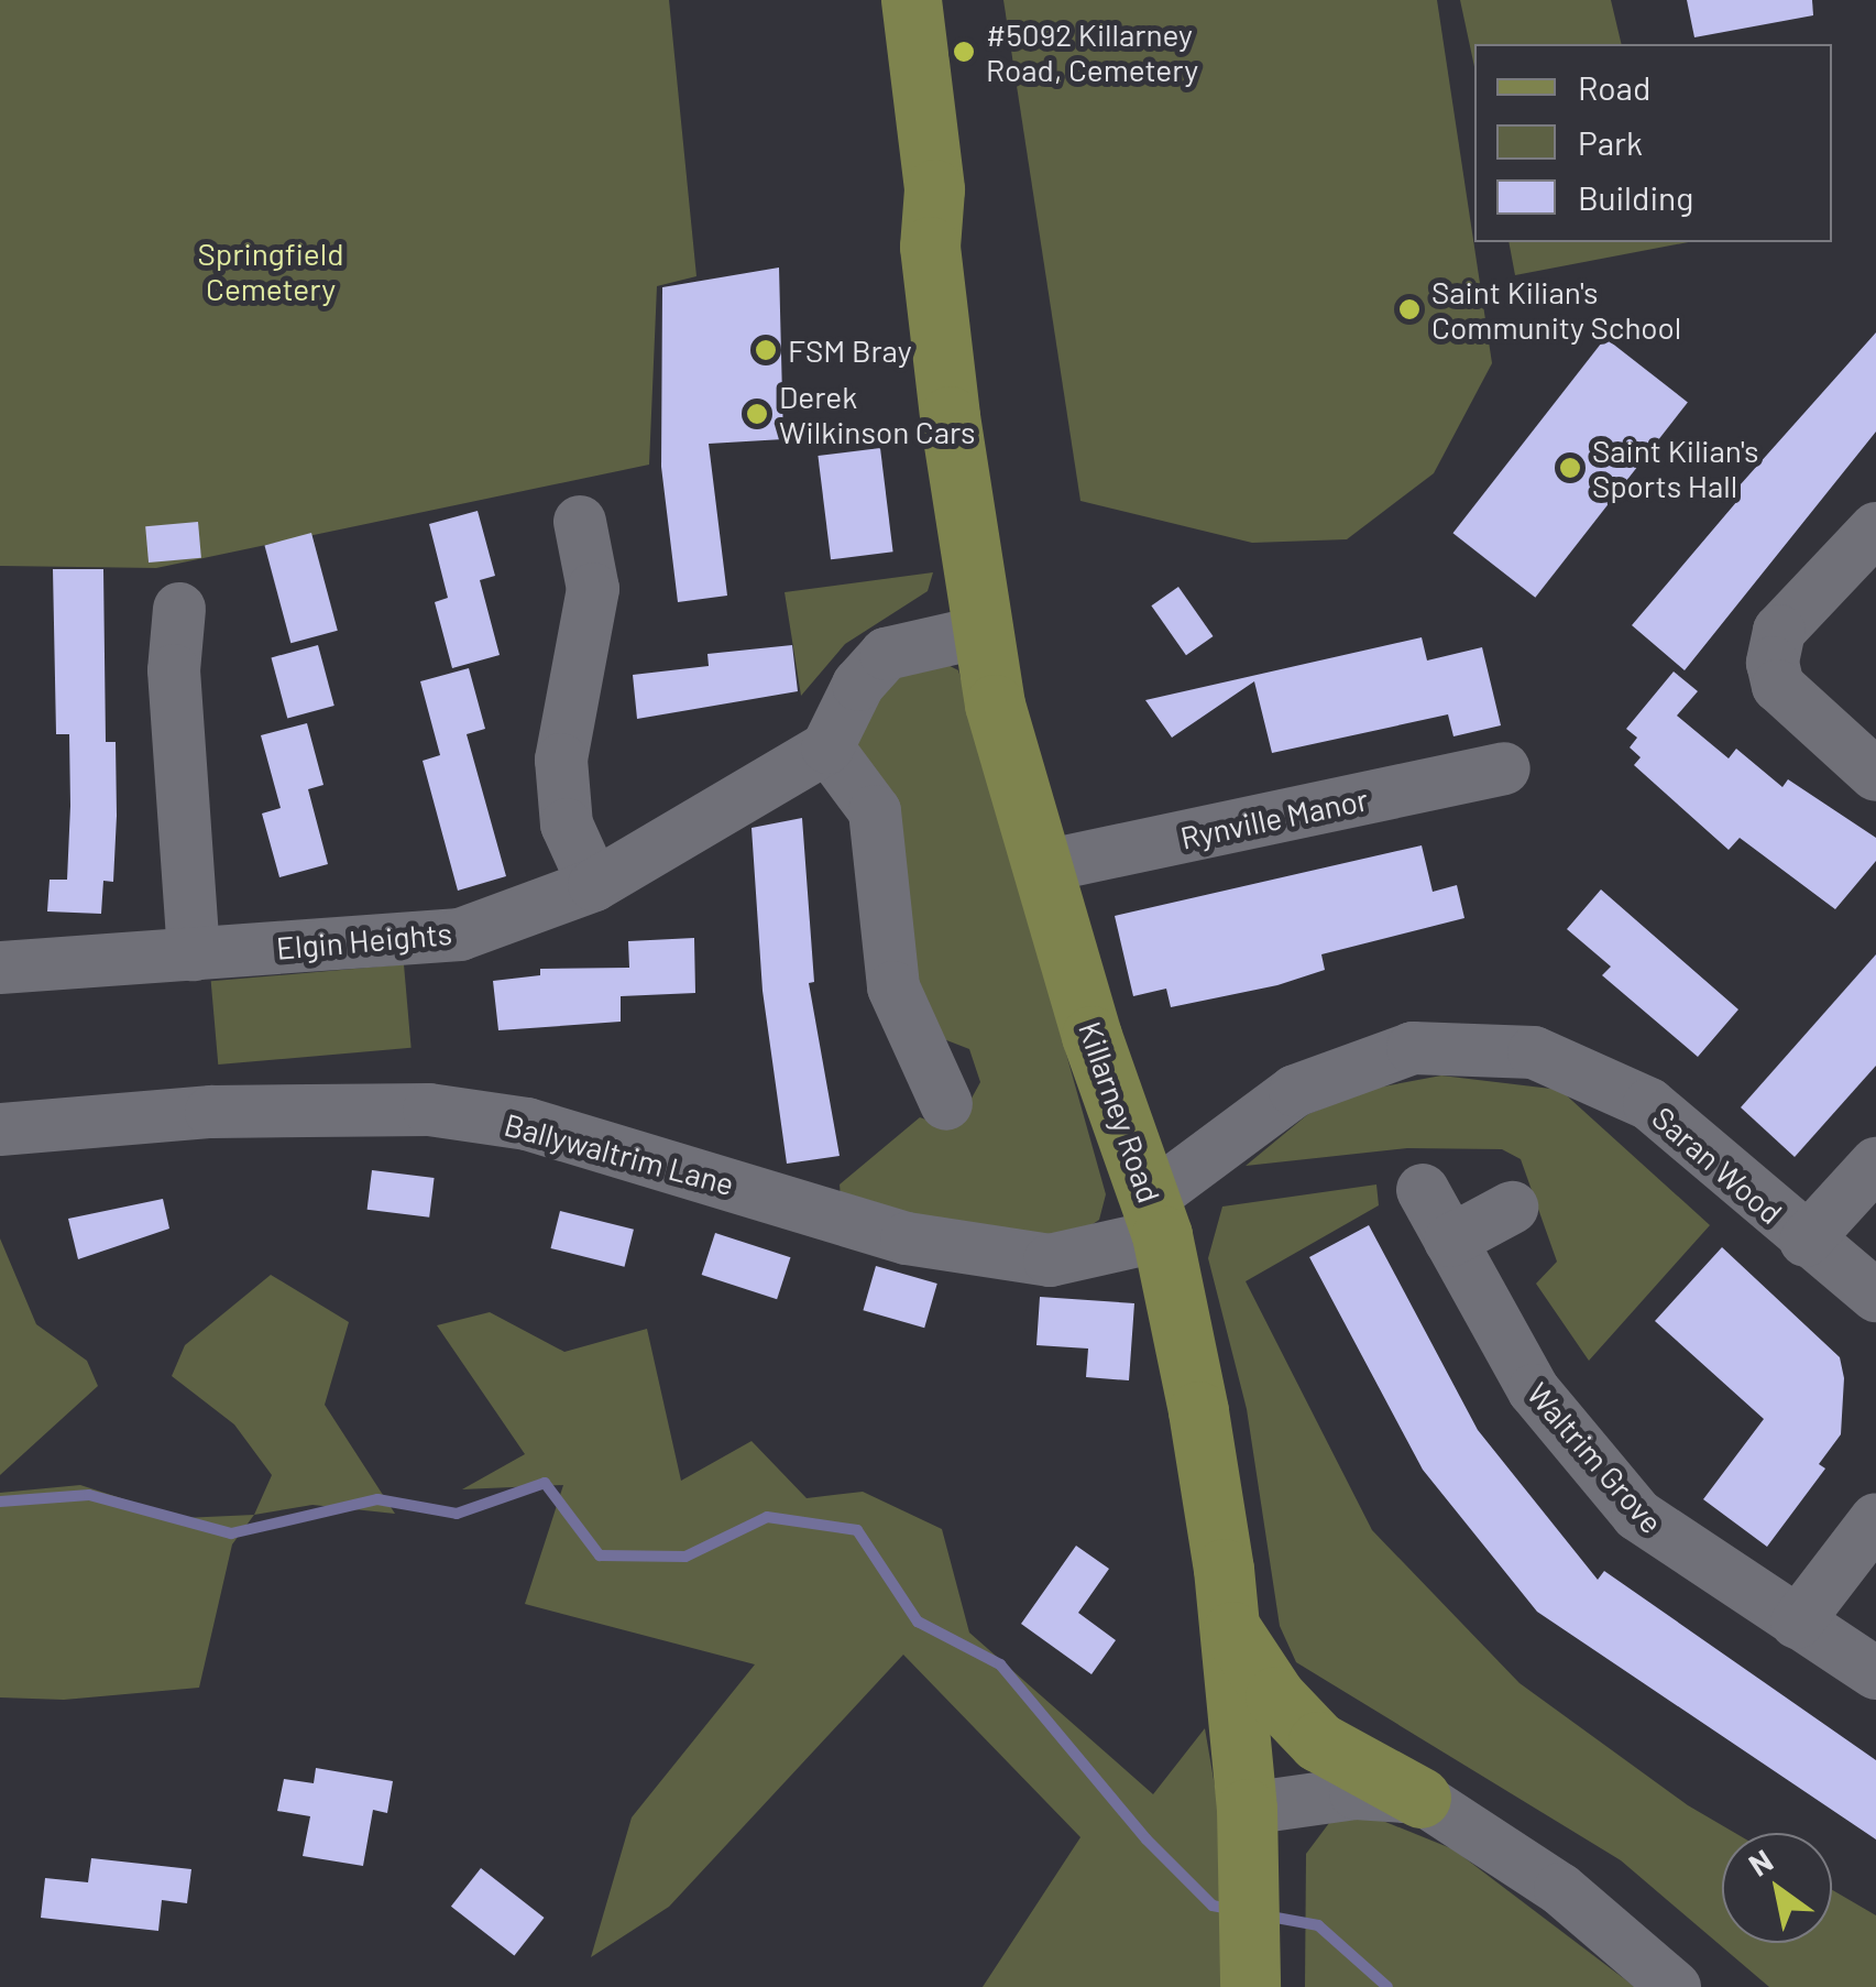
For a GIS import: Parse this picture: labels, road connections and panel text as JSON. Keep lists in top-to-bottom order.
{
  "streets": {
    "main road": ["Killarney Road"],
    "street": [
      "Rynville Manor",
      "Elgin Heights",
      "Ballywaltrim Lane",
      "Saran Wood",
      "Waltrim Grove"
    ]
  },
  "crossings": [
    ["Rynville Manor", "Killarney Road"],
    ["Killarney Road", "Ballywaltrim Lane"],
    ["Killarney Road", "Saran Wood"],
    ["Ballywaltrim Lane", "Saran Wood"]
  ],
  "parks": ["Springfield Cemetery"],
  "places": [
    "#5092 Killarney Road, Cemetery",
    "Saint Kilian's Community School",
    "FSM Bray",
    "Derek Wilkinson Cars",
    "Saint Kilian's Sports Hall"
  ],
  "legend": ["Road", "Park", "Building"],
  "north": "top left"
}
